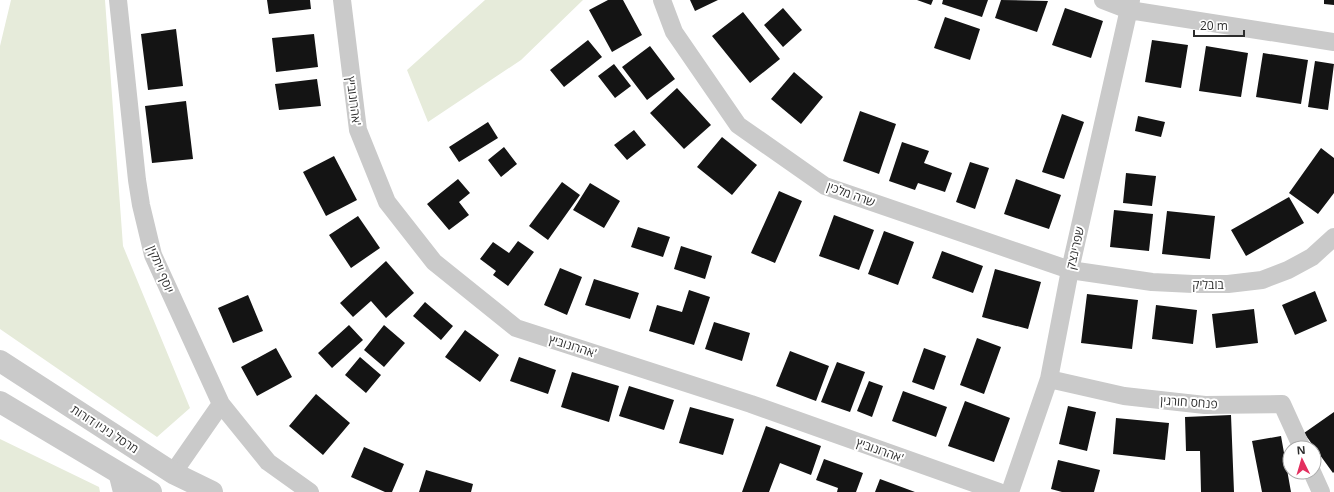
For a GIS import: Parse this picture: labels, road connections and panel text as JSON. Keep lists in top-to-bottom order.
{
  "streets": {
    "street": [
      "אהרונוביץ'",
      "שרה מלכין",
      "שפרינצק",
      "יוסף ויתקין",
      "בובליק",
      "פנחס חורגין",
      "מרסל ניניו דורות"
    ]
  },
  "crossings": [
    ["שרה מלכין", "שפרינצק"],
    ["שרה מלכין", "בובליק"],
    ["שפרינצק", "בובליק"],
    ["שפרינצק", "פנחס חורגין"]
  ],
  "scale_bar": "20 m",
  "north": "top"
}
